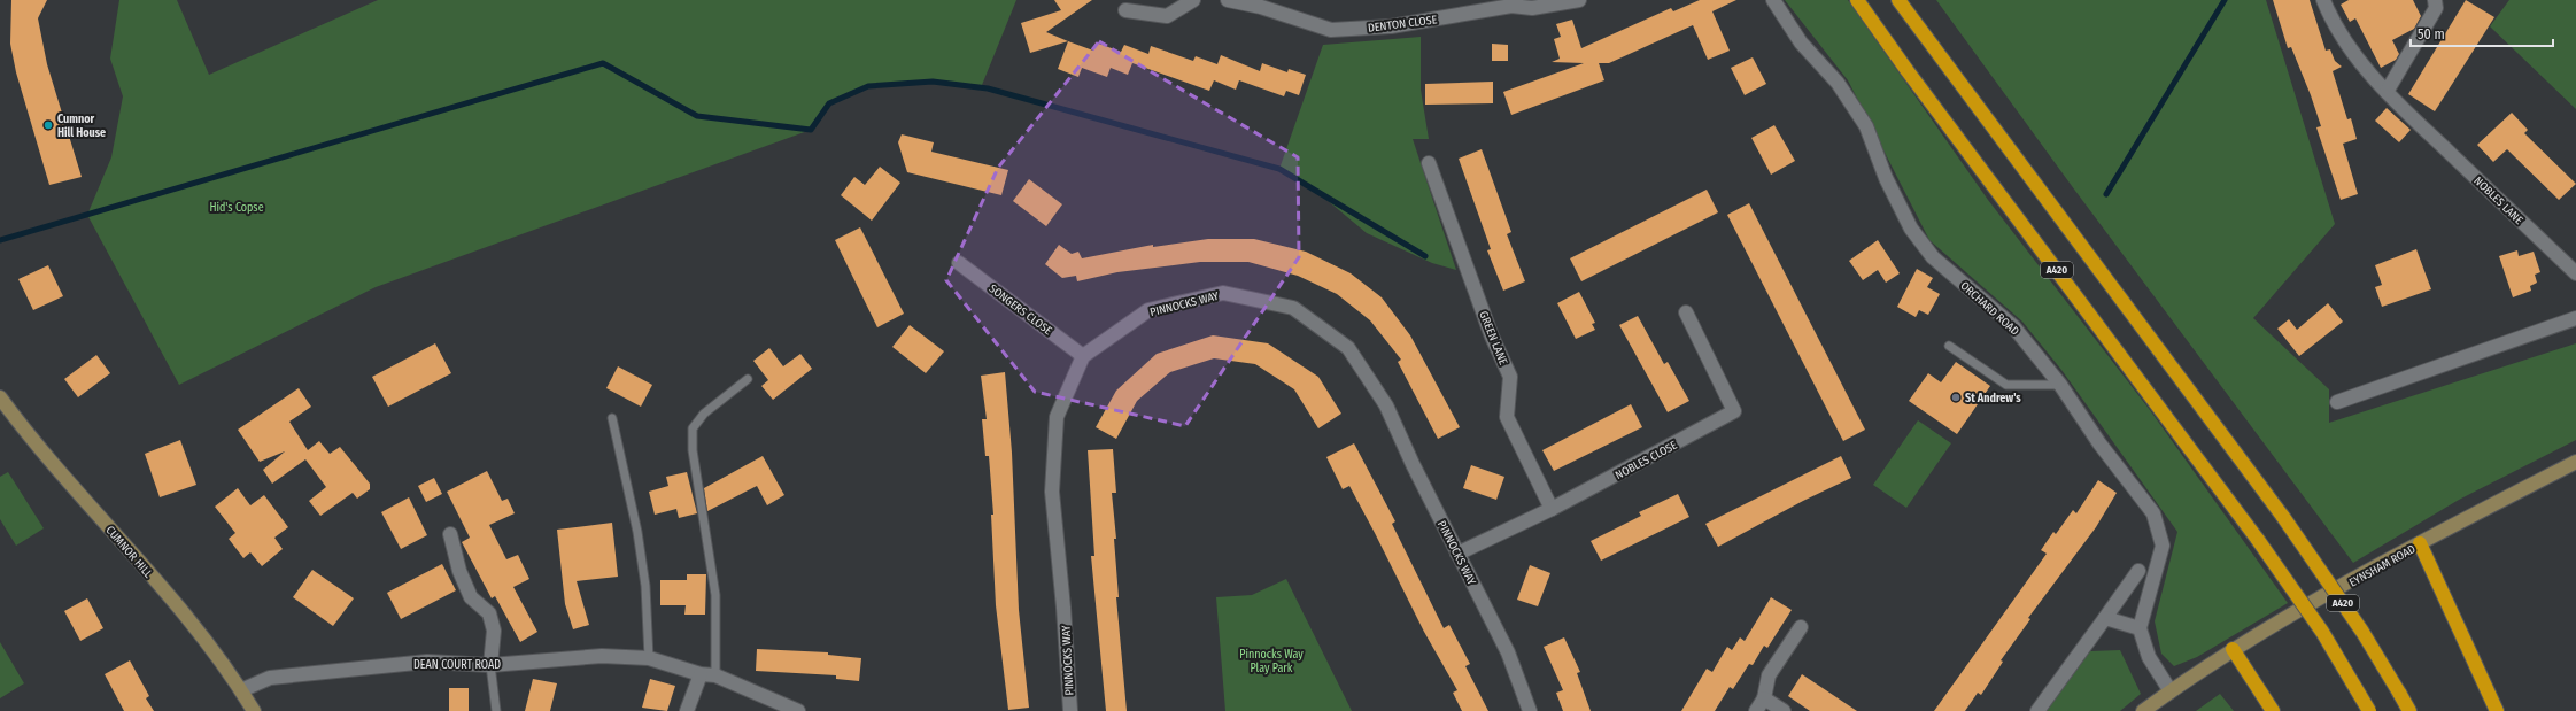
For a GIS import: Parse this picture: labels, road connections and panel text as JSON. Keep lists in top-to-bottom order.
{
  "streets": {
    "highway": ["A420"],
    "main road": ["CUMNOR HILL", "EYNSHAM ROAD"],
    "street": [
      "DENTON CLOSE",
      "NOBLES LANE",
      "PINNOCKS WAY",
      "ORCHARD ROAD",
      "SONGERS CLOSE",
      "GREEN LANE",
      "NOBLES CLOSE",
      "DEAN COURT ROAD"
    ]
  },
  "crossings": [
    ["PINNOCKS WAY", "SONGERS CLOSE"],
    ["PINNOCKS WAY", "NOBLES CLOSE"],
    ["GREEN LANE", "NOBLES CLOSE"],
    ["CUMNOR HILL", "DEAN COURT ROAD"]
  ],
  "parks": ["Hid's Copse", "Pinnocks Way Play Park"],
  "places": ["Cumnor Hill House", "St Andrew's"],
  "scale_bar": "50 m"
}
